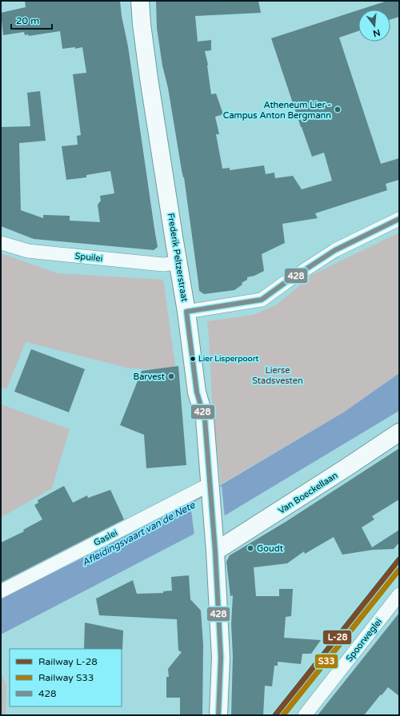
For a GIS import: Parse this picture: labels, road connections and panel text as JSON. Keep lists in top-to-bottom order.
{
  "streets": {
    "street": [
      "Spuilei",
      "Frederik Peltzerstraat",
      "Van Boeckellaan",
      "Gaslei",
      "Spoorweglei"
    ]
  },
  "crossings": [
    ["Spuilei", "Frederik Peltzerstraat"],
    ["Frederik Peltzerstraat", "Van Boeckellaan"],
    ["Frederik Peltzerstraat", "Gaslei"]
  ],
  "water": ["Afleidingsvaart van de Nete"],
  "parks": ["Lierse Stadsvesten"],
  "places": [
    "Atheneum Lier - Campus Anton Bergmann",
    "Lier Lisperpoort",
    "Barvest",
    "Goudt"
  ],
  "lines": ["transit line 428", "rail line L-28", "rail line S33"],
  "legend": ["Railway L-28", "Railway S33", "428"],
  "scale_bar": "20 m",
  "north": "bottom"
}
